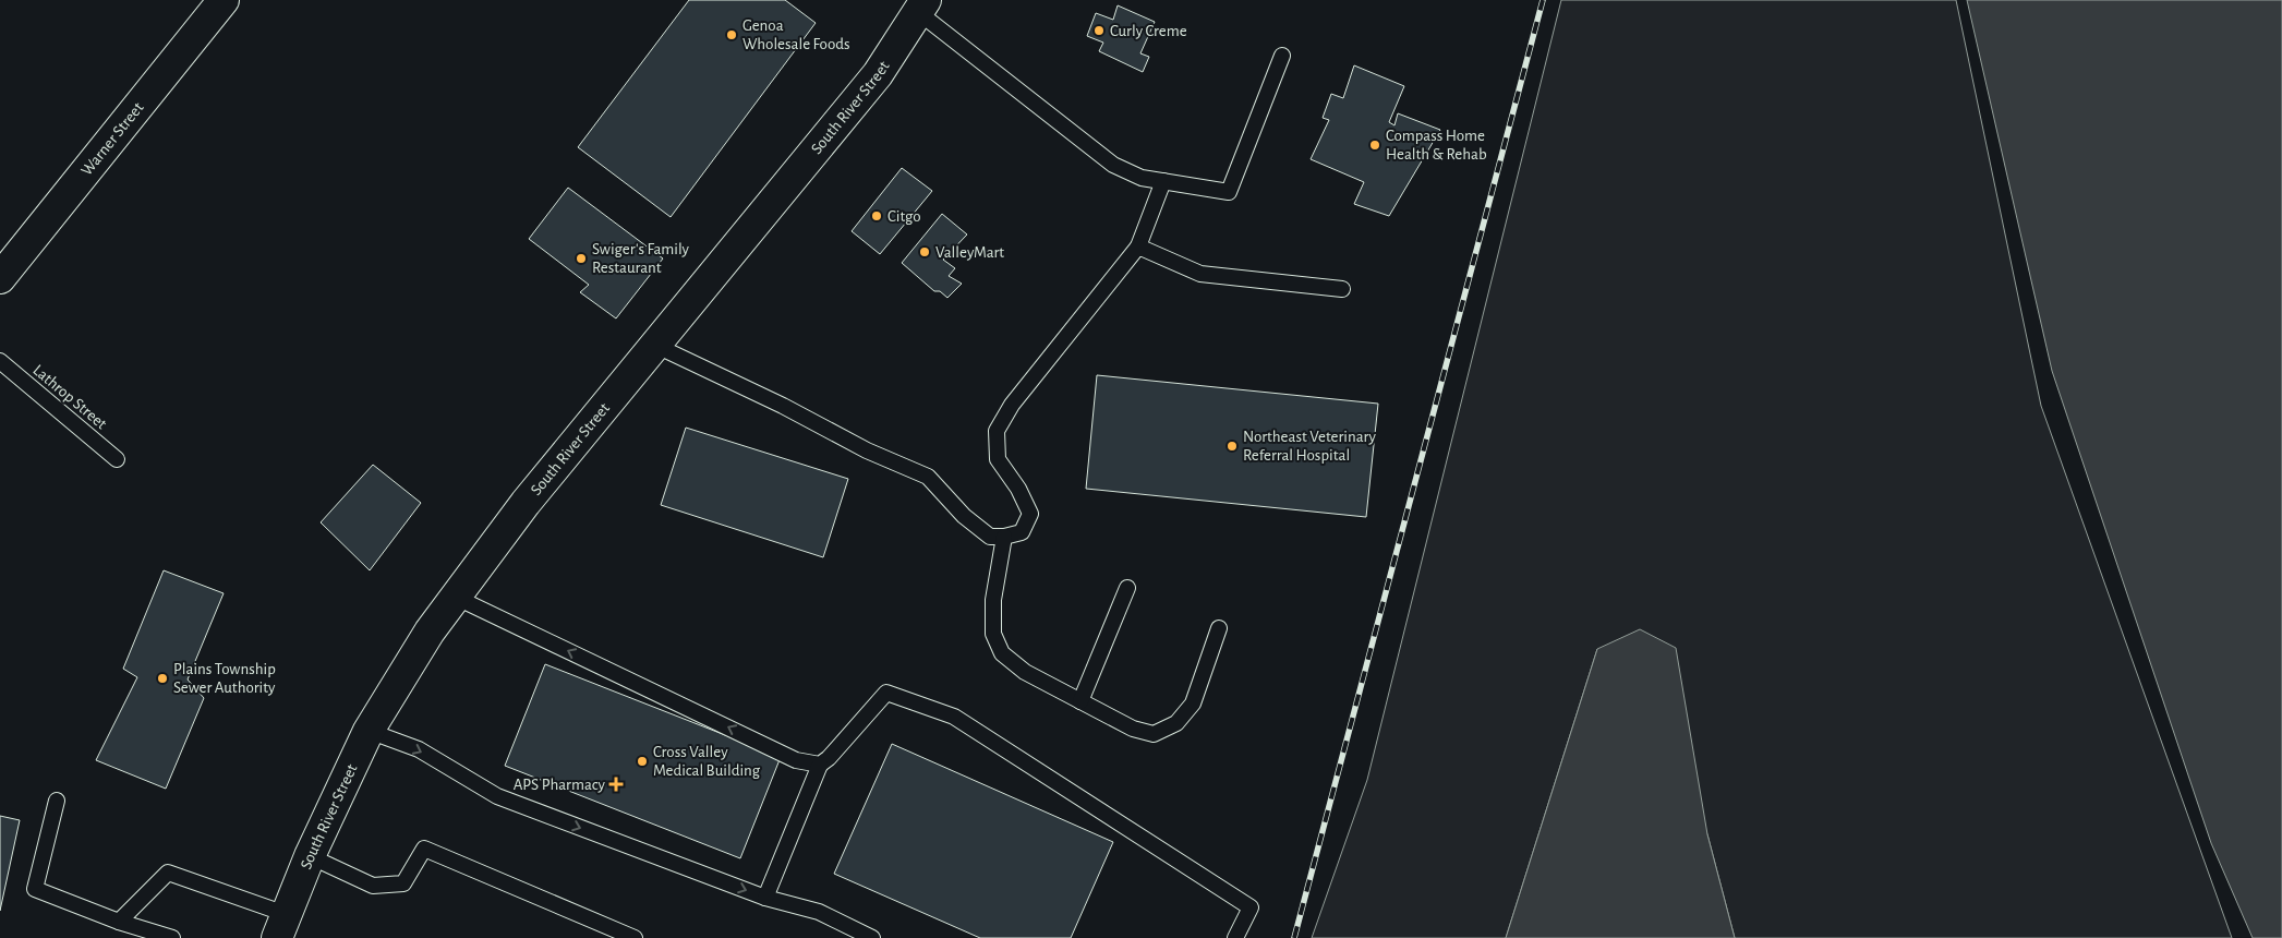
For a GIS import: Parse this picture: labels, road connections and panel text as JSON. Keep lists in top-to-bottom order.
{
  "streets": {
    "main road": ["South River Street", "Warner Street"],
    "lane": ["Lathrop Street"]
  },
  "places": {
    "other": [
      "Curly Creme",
      "Genoa Wholesale Foods",
      "Compass Home Health & Rehab",
      "Citgo",
      "ValleyMart",
      "Swiger's Family Restaurant",
      "Northeast Veterinary Referral Hospital",
      "Plains Township Sewer Authority",
      "Cross Valley Medical Building"
    ],
    "health": ["APS Pharmacy"]
  }
}
